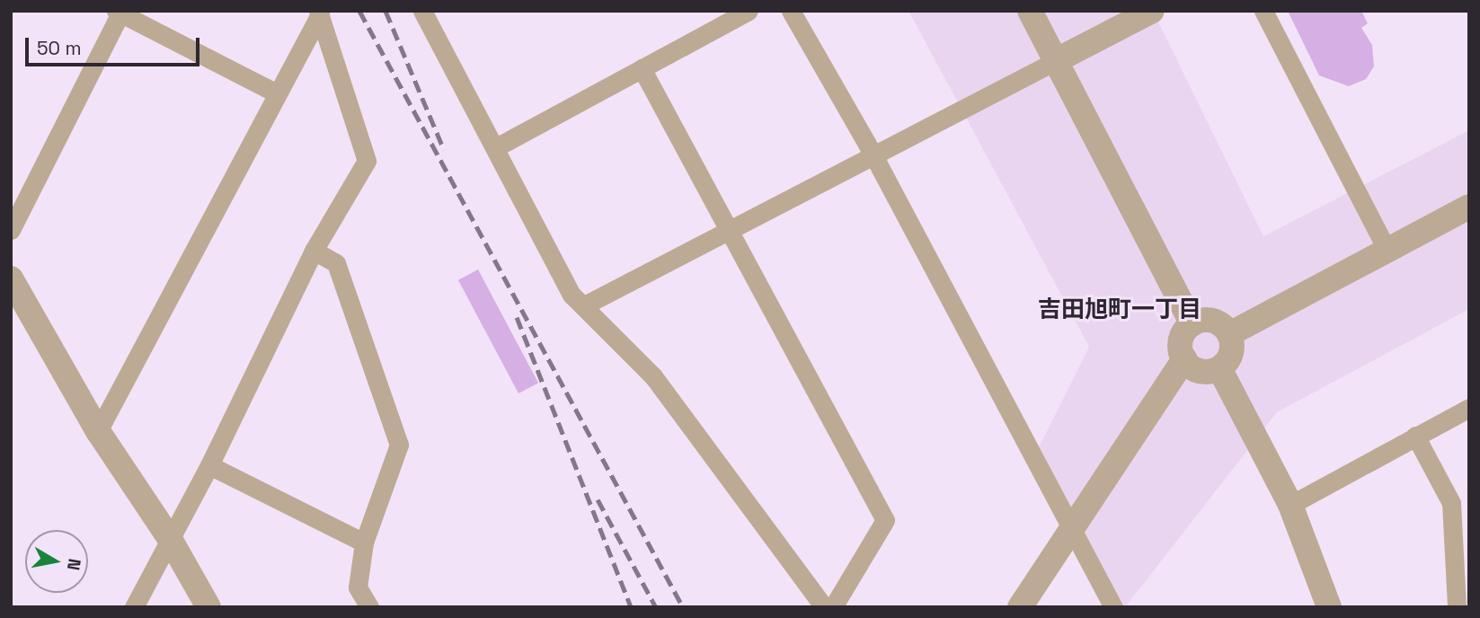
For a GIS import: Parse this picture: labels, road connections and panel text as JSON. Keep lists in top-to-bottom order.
{
  "districts": ["吉田旭町一丁目"],
  "scale_bar": "50 m",
  "north": "right"
}
